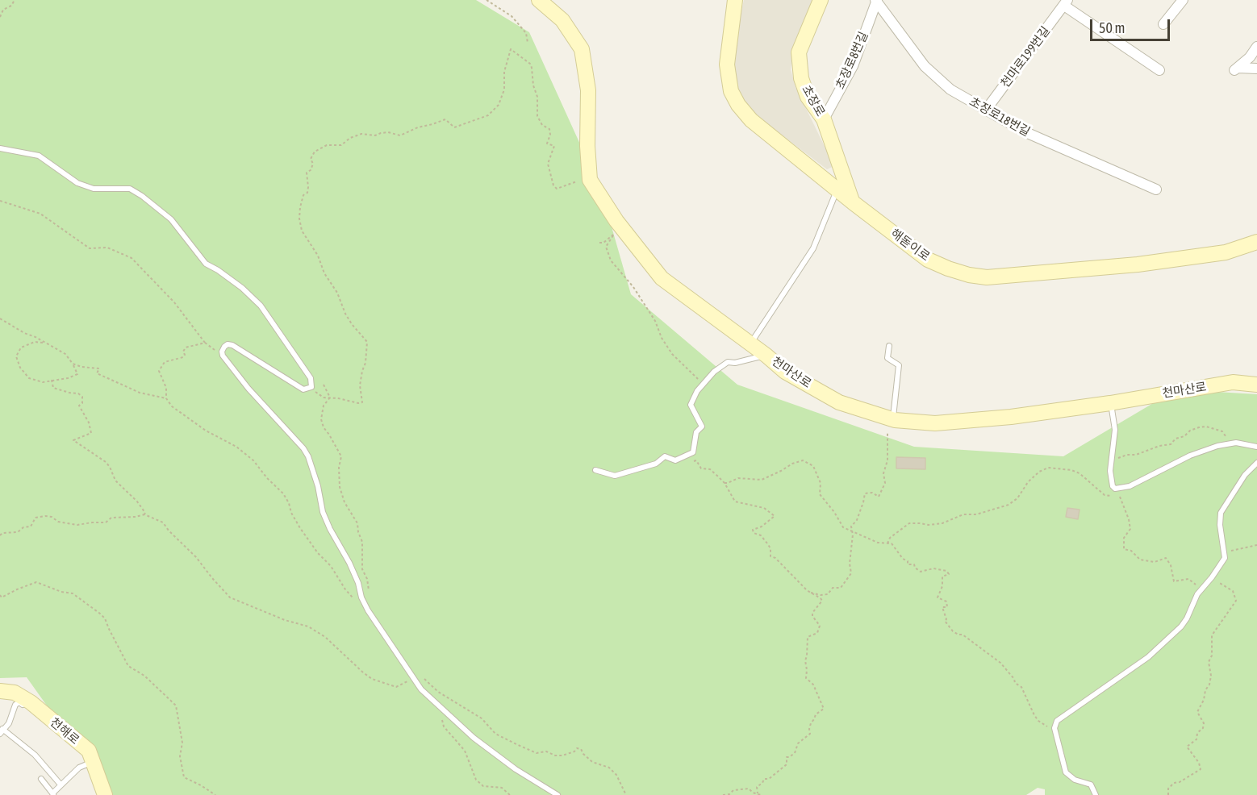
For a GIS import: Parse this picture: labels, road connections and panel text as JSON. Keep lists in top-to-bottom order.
{
  "streets": {
    "street": [
      "천마로199번길",
      "초장로8번길",
      "초장로",
      "초장로18번길",
      "해돋이로",
      "천마산로",
      "천해로"
    ]
  },
  "crossings": [
    ["천마로199번길", "초장로18번길"],
    ["초장로8번길", "초장로"],
    ["초장로8번길", "초장로18번길"],
    ["초장로", "해돋이로"]
  ],
  "scale_bar": "50 m"
}
